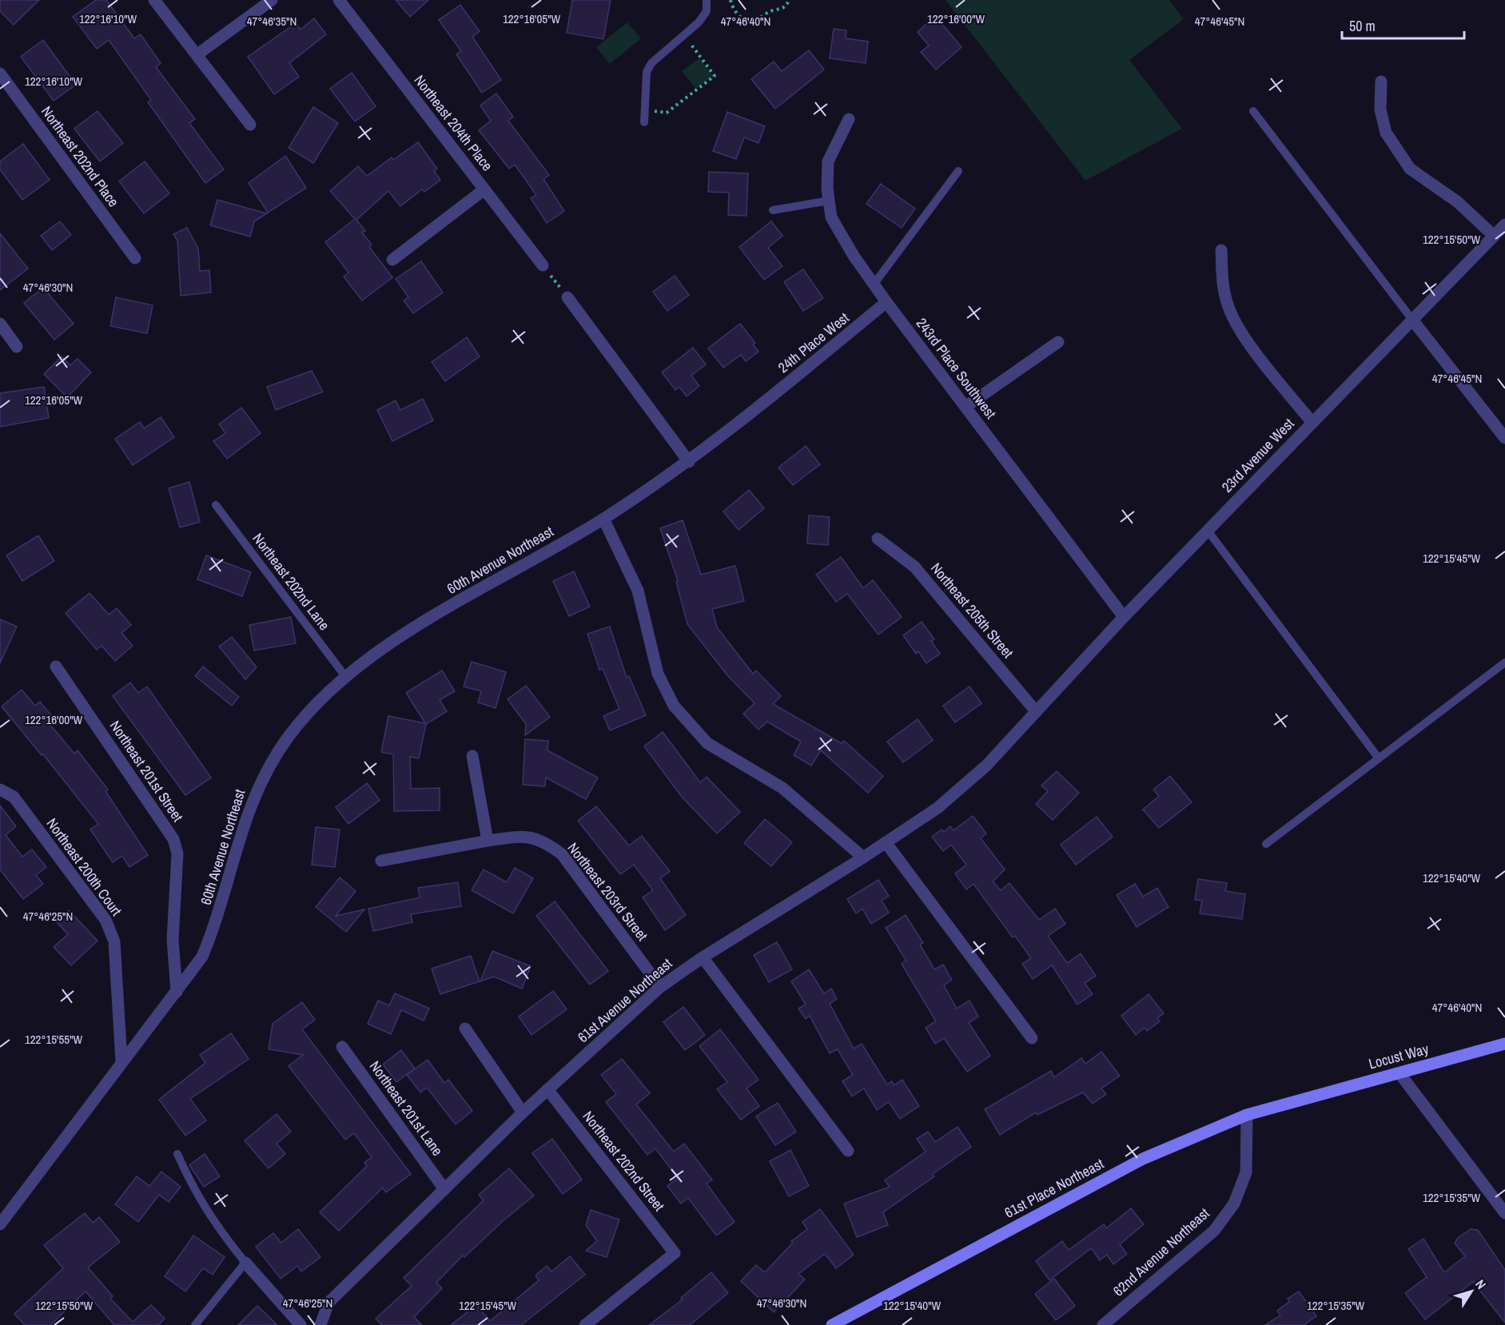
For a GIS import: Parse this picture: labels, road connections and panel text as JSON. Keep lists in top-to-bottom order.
{
  "streets": {
    "main road": ["Locust Way", "61st Place Northeast"],
    "street": [
      "Northeast 204th Place",
      "Northeast 202nd Place",
      "24th Place West",
      "243rd Place Southwest",
      "23rd Avenue West",
      "60th Avenue Northeast",
      "Northeast 205th Street",
      "Northeast 201st Street",
      "Northeast 200th Court",
      "Northeast 203rd Street",
      "61st Avenue Northeast",
      "Northeast 201st Lane",
      "Northeast 202nd Street",
      "62nd Avenue Northeast"
    ],
    "lane": ["Northeast 202nd Lane"]
  },
  "crossings": [
    ["24th Place West", "243rd Place Southwest"],
    ["24th Place West", "60th Avenue Northeast"],
    ["243rd Place Southwest", "23rd Avenue West"],
    ["23rd Avenue West", "Northeast 205th Street"],
    ["23rd Avenue West", "61st Avenue Northeast"],
    ["60th Avenue Northeast", "Northeast 202nd Lane"],
    ["60th Avenue Northeast", "Northeast 201st Street"],
    ["60th Avenue Northeast", "Northeast 200th Court"],
    ["Northeast 205th Street", "61st Avenue Northeast"],
    ["Northeast 203rd Street", "61st Avenue Northeast"],
    ["61st Avenue Northeast", "Northeast 201st Lane"],
    ["61st Avenue Northeast", "Northeast 202nd Street"],
    ["Locust Way", "61st Place Northeast"],
    ["61st Place Northeast", "62nd Avenue Northeast"]
  ],
  "scale_bar": "50 m",
  "north": "top right",
  "coordinates": [
    "122°16'10\"W",
    "122°16'05\"W",
    "122°16'00\"W",
    "47°46'35\"N",
    "47°46'40\"N",
    "47°46'45\"N",
    "122°15'50\"W",
    "47°46'30\"N",
    "122°15'45\"W",
    "122°15'40\"W",
    "47°46'25\"N",
    "122°15'55\"W",
    "122°15'35\"W"
  ]
}
